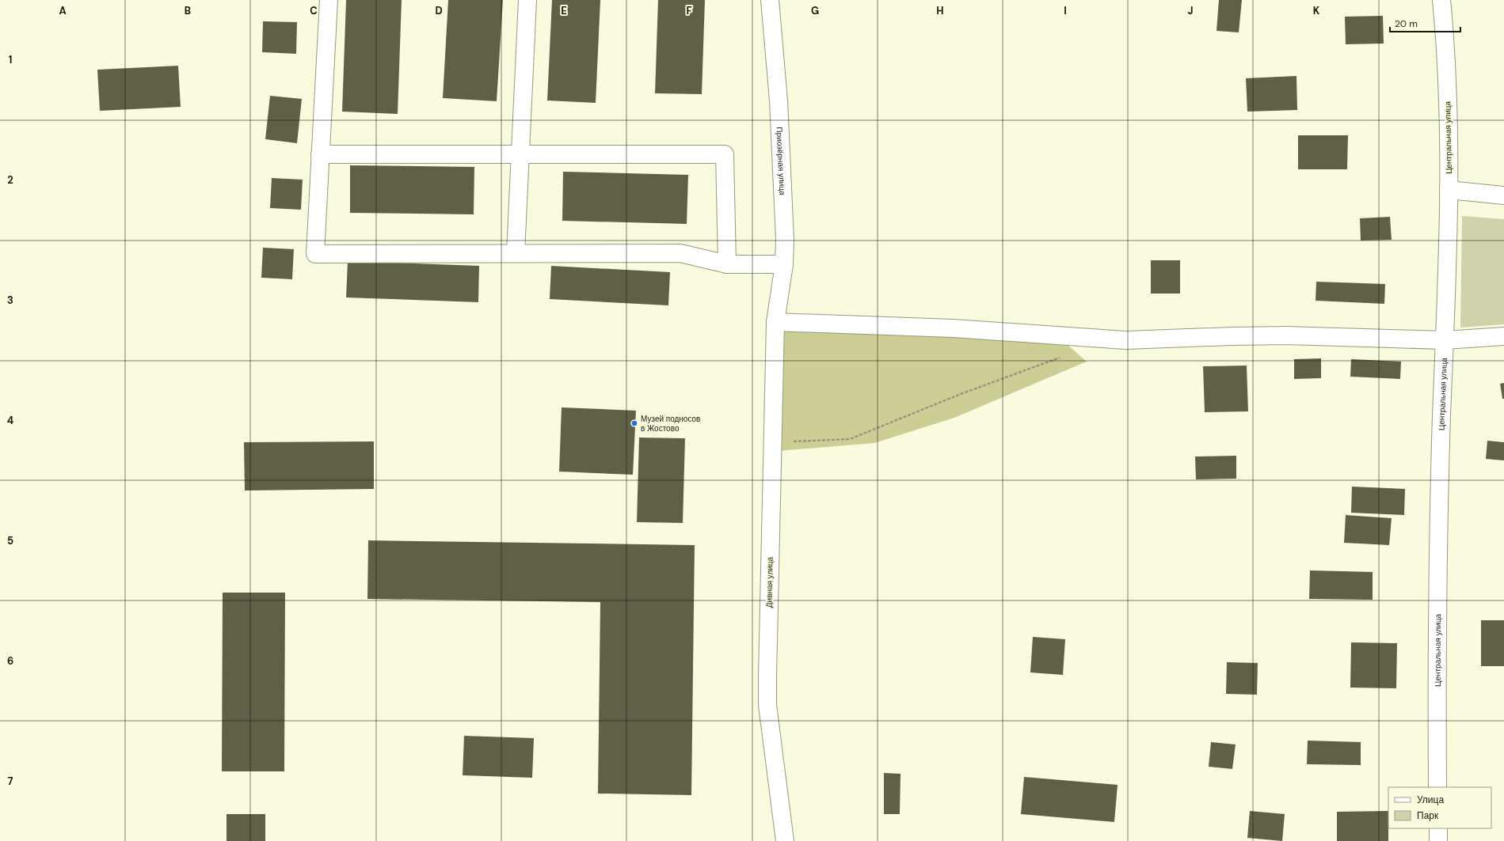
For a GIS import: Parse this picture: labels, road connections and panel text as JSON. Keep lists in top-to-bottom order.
{
  "streets": {
    "street": ["Центральная улица", "Приозёрная улица", "Дивная улица"]
  },
  "crossings": [
    ["Приозёрная улица", "Дивная улица"]
  ],
  "places": ["Музей подносов в Жостово"],
  "legend": ["Улица", "Парк"],
  "scale_bar": "20 m",
  "grid": {
    "columns": [
      "A",
      "B",
      "C",
      "D",
      "E",
      "F",
      "G",
      "H",
      "I",
      "J",
      "K"
    ],
    "rows": [
      "1",
      "2",
      "3",
      "4",
      "5",
      "6",
      "7"
    ]
  }
}
